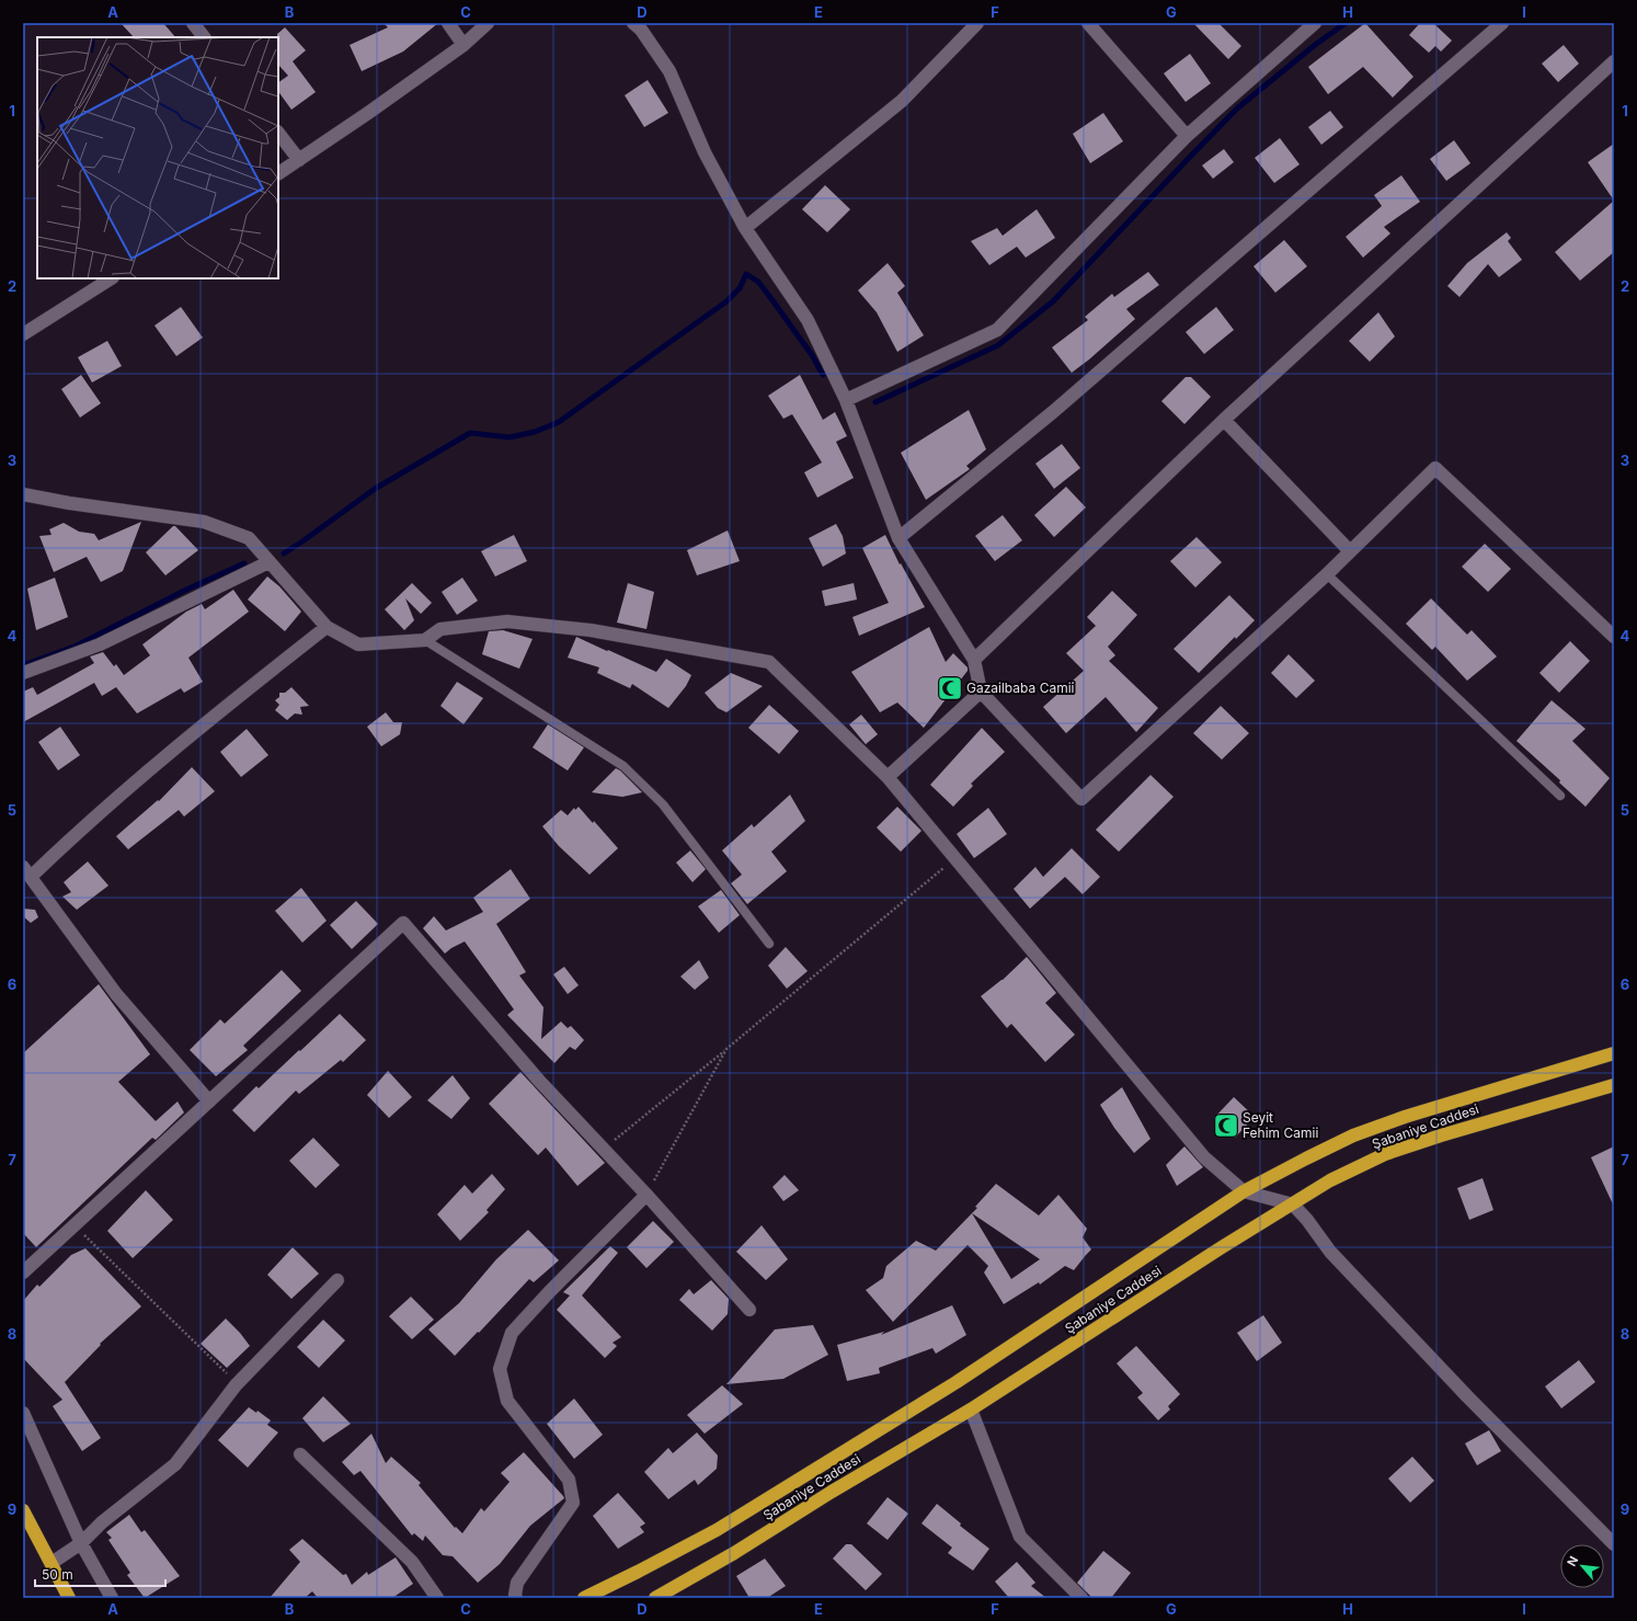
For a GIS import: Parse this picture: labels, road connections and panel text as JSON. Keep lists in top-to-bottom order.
{
  "streets": {
    "highway": ["Şabaniye Caddesi"]
  },
  "places": {
    "mosque": ["Gazailbaba Camii", "Seyit Fehim Camii"]
  },
  "scale_bar": "50 m",
  "north": "top left",
  "grid": {
    "columns": [
      "A",
      "B",
      "C",
      "D",
      "E",
      "F",
      "G",
      "H",
      "I"
    ],
    "rows": [
      "1",
      "2",
      "3",
      "4",
      "5",
      "6",
      "7",
      "8",
      "9"
    ]
  }
}
